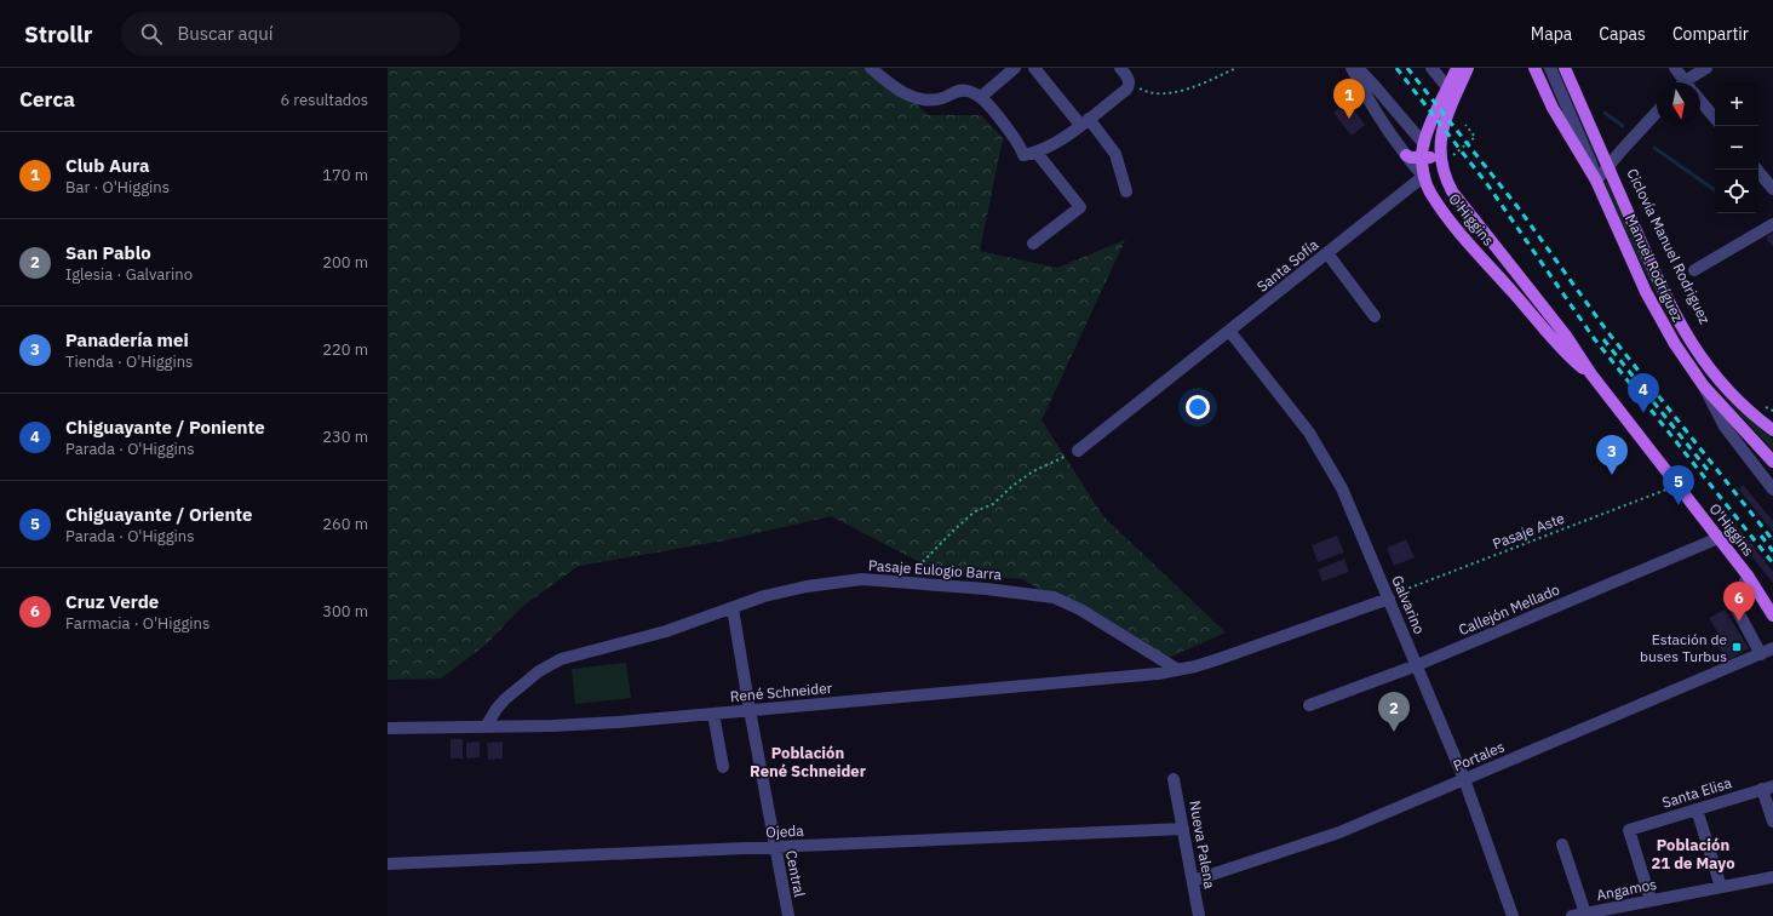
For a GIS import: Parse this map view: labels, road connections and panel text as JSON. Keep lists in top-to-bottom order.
{
  "streets": {
    "main road": ["O'Higgins", "Manuel Rodríguez"],
    "street": [
      "Santa Sofía",
      "Pasaje Eulogio Barra",
      "Galvarino",
      "Callejón Mellado",
      "René Schneider",
      "Portales",
      "Santa Elisa",
      "Ojeda",
      "Nueva Palena",
      "Central",
      "Angamos"
    ],
    "path": ["Pasaje Aste"]
  },
  "crossings": [
    ["O'Higgins", "Santa Sofía"],
    ["O'Higgins", "Pasaje Aste"],
    ["O'Higgins", "Callejón Mellado"],
    ["Santa Sofía", "Galvarino"],
    ["Pasaje Aste", "Galvarino"],
    ["Pasaje Eulogio Barra", "René Schneider"],
    ["Pasaje Eulogio Barra", "Central"],
    ["Galvarino", "Callejón Mellado"],
    ["Galvarino", "Portales"],
    ["René Schneider", "Central"],
    ["Portales", "Nueva Palena"],
    ["Santa Elisa", "Angamos"],
    ["Ojeda", "Nueva Palena"],
    ["Ojeda", "Central"]
  ],
  "districts": ["Población René Schneider", "Población 21 de Mayo"],
  "places": {
    "transit": ["Estación de buses Turbus"]
  },
  "north": "bottom",
  "page": {
    "header": "Strollr",
    "search": "Buscar aquí",
    "nav": ["Mapa", "Capas", "Compartir"],
    "heading": ["Cerca", "6 resultados"],
    "pins": [
      "1",
      "4",
      "3",
      "5",
      "6",
      "2"
    ],
    "map_buttons": ["+", "−"],
    "list": [
      {
        "mark": "1",
        "name": "Club Aura",
        "note": "Bar · O'Higgins",
        "value": "170 m"
      },
      {
        "mark": "2",
        "name": "San Pablo",
        "note": "Iglesia · Galvarino",
        "value": "200 m"
      },
      {
        "mark": "3",
        "name": "Panadería mei",
        "note": "Tienda · O'Higgins",
        "value": "220 m"
      },
      {
        "mark": "4",
        "name": "Chiguayante / Poniente",
        "note": "Parada · O'Higgins",
        "value": "230 m"
      },
      {
        "mark": "5",
        "name": "Chiguayante / Oriente",
        "note": "Parada · O'Higgins",
        "value": "260 m"
      },
      {
        "mark": "6",
        "name": "Cruz Verde",
        "note": "Farmacia · O'Higgins",
        "value": "300 m"
      }
    ]
  }
}
